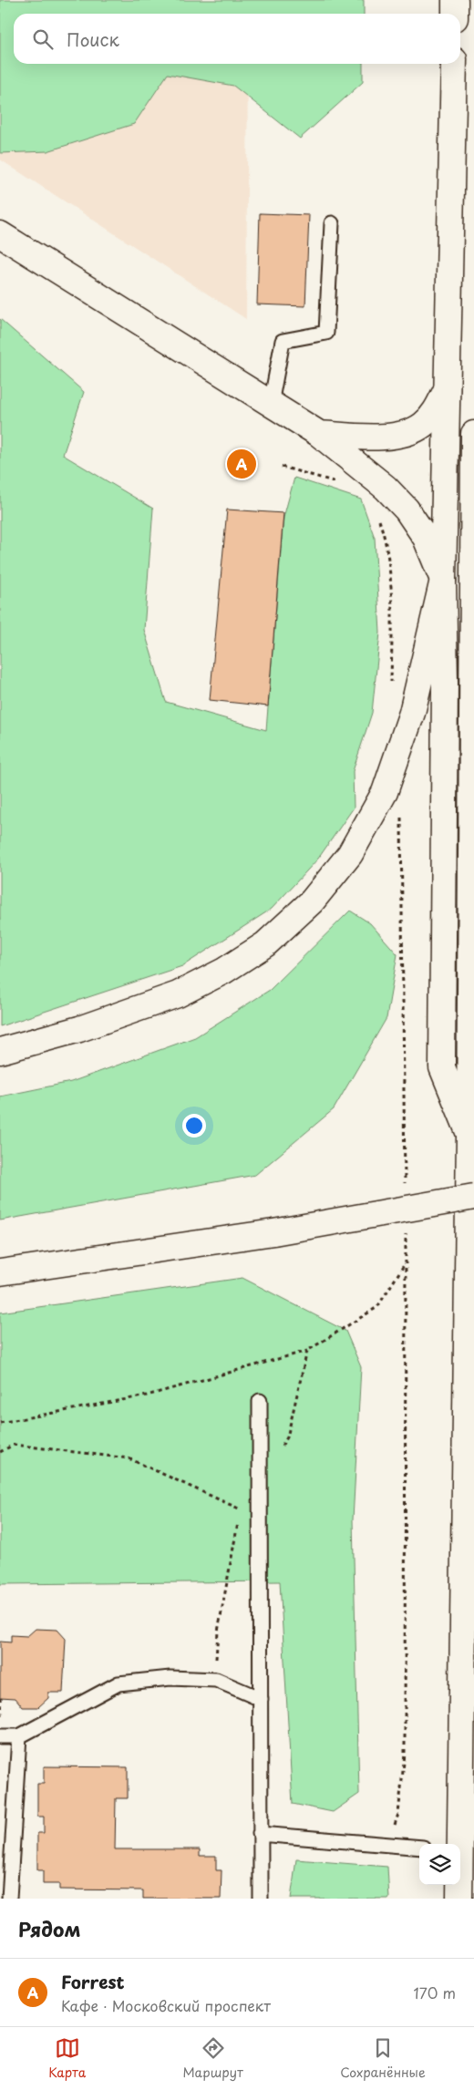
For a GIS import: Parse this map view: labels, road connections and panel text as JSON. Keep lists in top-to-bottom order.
{
  "page": {
    "search": "Поиск",
    "pins": "A",
    "heading": "Рядом",
    "list": [
      {
        "mark": "A",
        "name": "Forrest",
        "note": "Кафе · Московский проспект",
        "value": "170 m"
      }
    ],
    "nav": ["Карта", "Маршрут", "Сохранённые"]
  }
}
